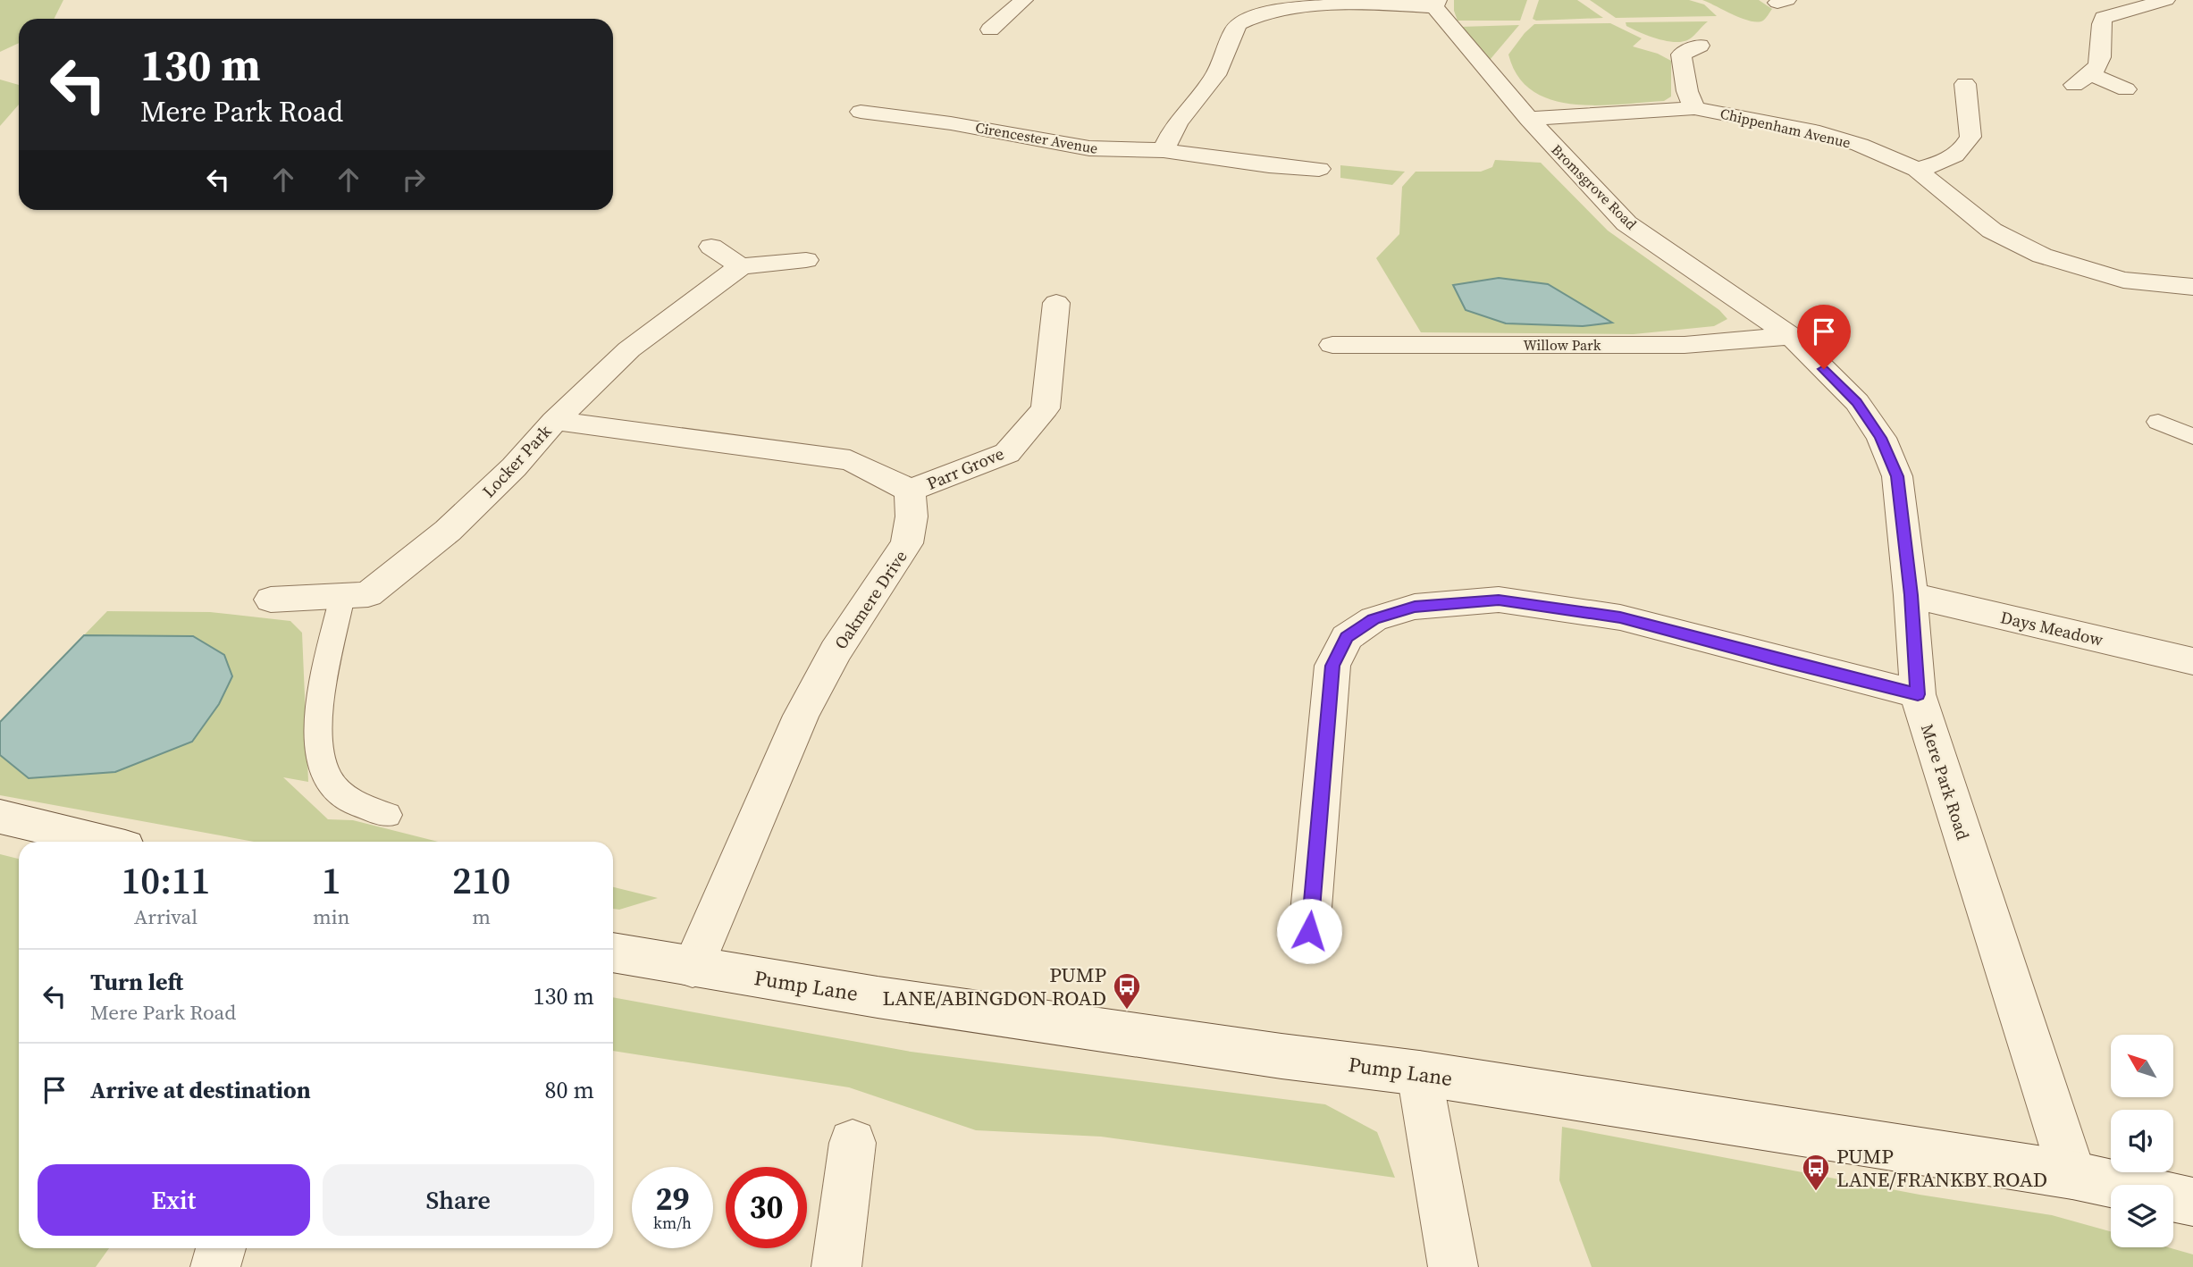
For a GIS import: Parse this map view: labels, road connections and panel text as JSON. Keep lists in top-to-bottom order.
{
  "streets": {
    "street": [
      "Chippenham Avenue",
      "Cirencester Avenue",
      "Bromsgrove Road",
      "Willow Park",
      "Locker Park",
      "Parr Grove",
      "Oakmere Drive",
      "Days Meadow",
      "Mere Park Road",
      "Pump Lane"
    ]
  },
  "crossings": [
    ["Chippenham Avenue", "Bromsgrove Road"],
    ["Bromsgrove Road", "Willow Park"],
    ["Bromsgrove Road", "Mere Park Road"],
    ["Willow Park", "Mere Park Road"],
    ["Parr Grove", "Oakmere Drive"],
    ["Oakmere Drive", "Pump Lane"],
    ["Days Meadow", "Mere Park Road"],
    ["Mere Park Road", "Pump Lane"]
  ],
  "places": {
    "bus stop": ["PUMP LANE/ABINGDON ROAD", "PUMP LANE/FRANKBY ROAD"]
  },
  "north": "top left",
  "page": {
    "turn": ["130 m", "Mere Park Road"],
    "eta": [
      "10:11",
      "Arrival",
      "1",
      "min",
      "210",
      "m"
    ],
    "list": [
      {
        "name": "Turn left",
        "note": "Mere Park Road",
        "value": "130 m"
      },
      {
        "name": "Arrive at destination",
        "value": "80 m"
      }
    ],
    "buttons": ["Exit", "Share"],
    "speed": "29 km/h",
    "limit": "30"
  }
}
